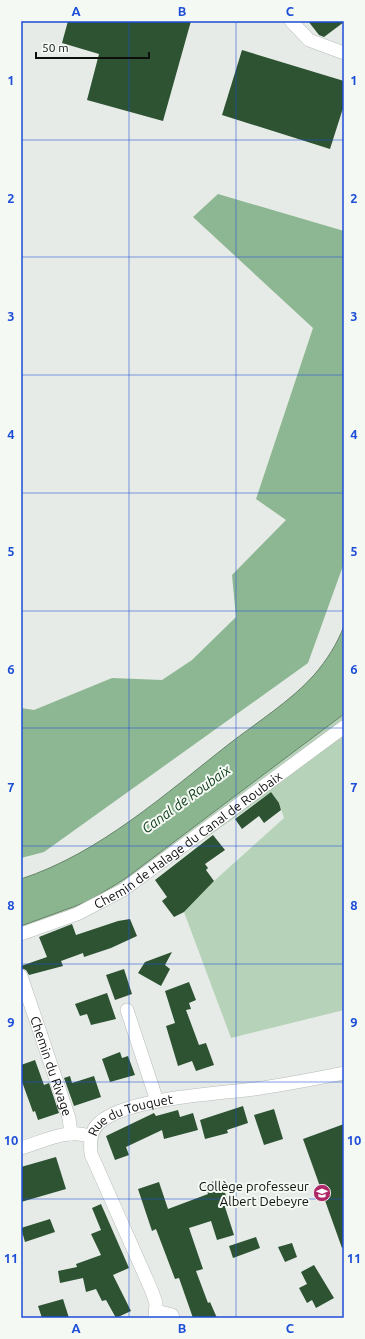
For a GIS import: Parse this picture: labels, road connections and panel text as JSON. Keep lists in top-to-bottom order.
{
  "streets": {
    "street": ["Chemin de Halage du Canal de Roubaix", "Chemin du Rivage", "Rue du Touquet"]
  },
  "water": ["Canal de Roubaix"],
  "places": {
    "school or university": ["Collège professeur Albert Debeyre"]
  },
  "scale_bar": "50 m",
  "grid": {
    "columns": ["A", "B", "C"],
    "rows": [
      "1",
      "2",
      "3",
      "4",
      "5",
      "6",
      "7",
      "8",
      "9",
      "10",
      "11"
    ]
  }
}
